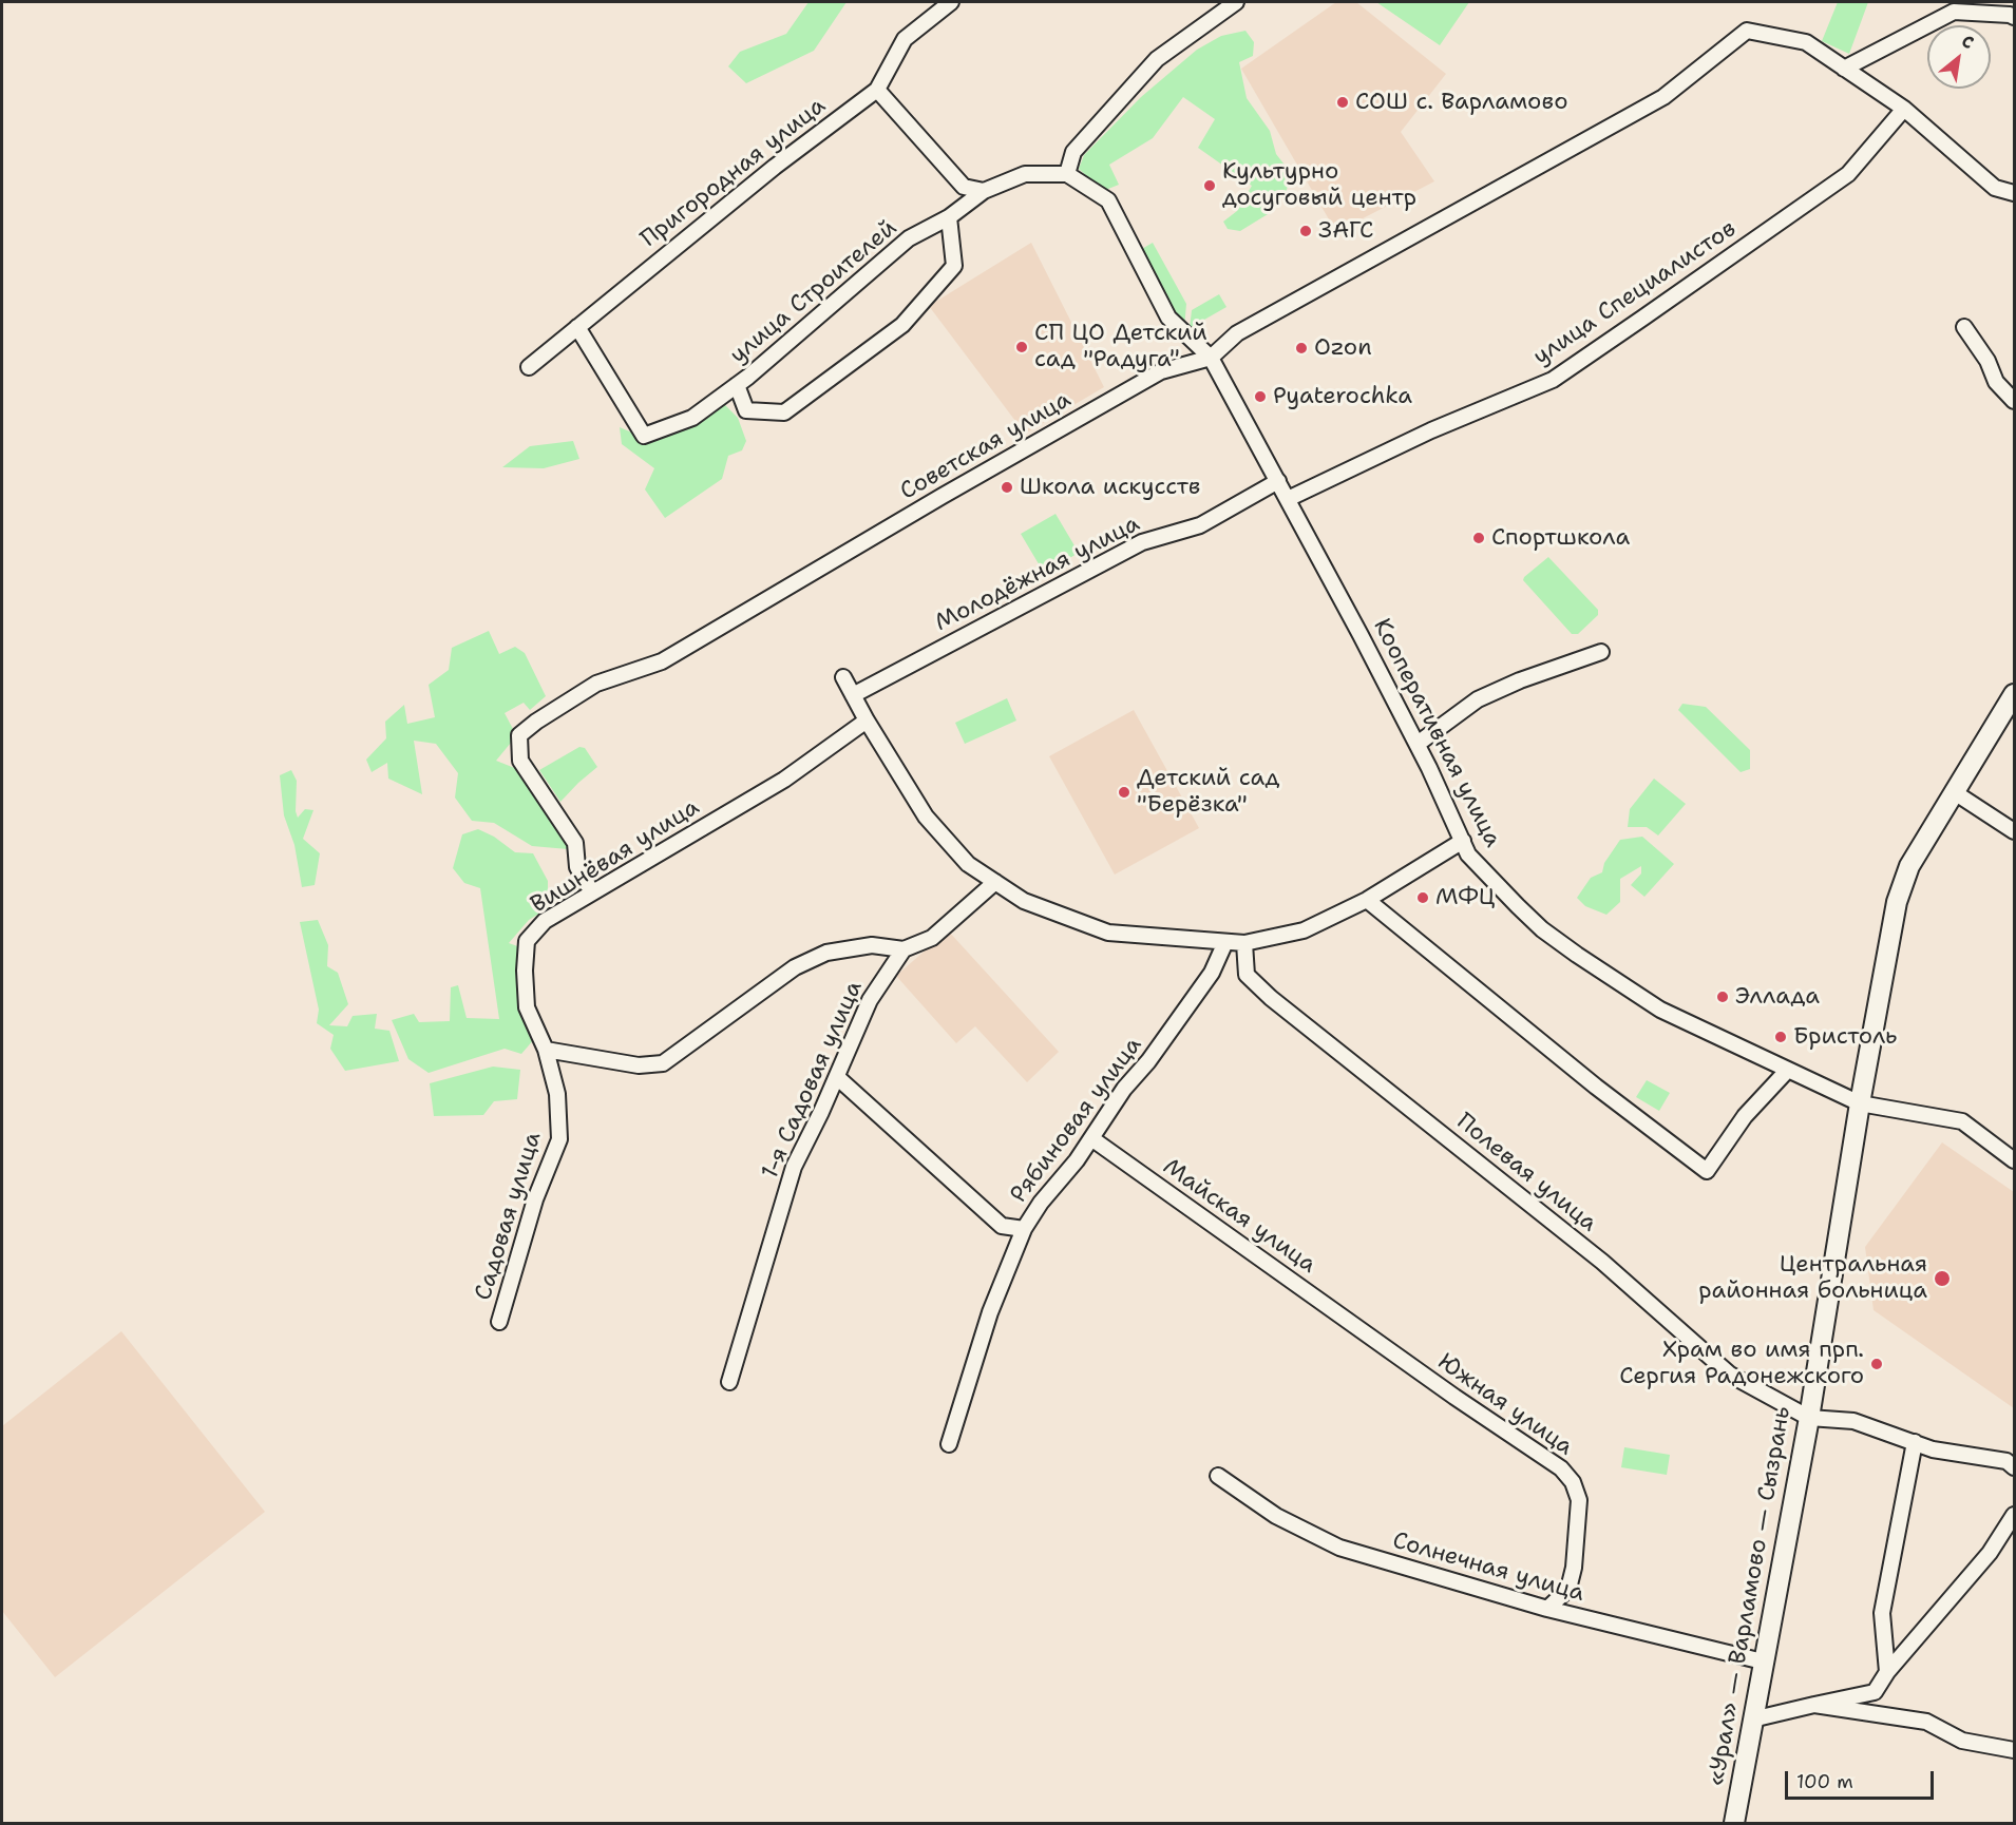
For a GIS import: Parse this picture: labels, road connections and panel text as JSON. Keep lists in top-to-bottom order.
{
  "streets": {
    "main road": ["«Урал» — Варламово — Сызрань"],
    "street": [
      "Пригородная улица",
      "улица Строителей",
      "улица Специалистов",
      "Советская улица",
      "Молодёжная улица",
      "Кооперативная улица",
      "Вишнёвая улица",
      "1-я Садовая улица",
      "Рябиновая улица",
      "Полевая улица",
      "Садовая улица",
      "Майская улица",
      "Южная улица",
      "Солнечная улица"
    ]
  },
  "crossings": [
    ["Пригородная улица", "улица Строителей"],
    ["улица Строителей", "Кооперативная улица"],
    ["улица Специалистов", "Кооперативная улица"],
    ["Советская улица", "Кооперативная улица"],
    ["Советская улица", "Вишнёвая улица"],
    ["Молодёжная улица", "Кооперативная улица"],
    ["Кооперативная улица", "«Урал» — Варламово — Сызрань"],
    ["Вишнёвая улица", "Садовая улица"],
    ["Рябиновая улица", "Майская улица"],
    ["Полевая улица", "«Урал» — Варламово — Сызрань"],
    ["Майская улица", "Южная улица"],
    ["Южная улица", "Солнечная улица"],
    ["Солнечная улица", "«Урал» — Варламово — Сызрань"]
  ],
  "places": [
    "СОШ с. Варламово",
    "Культурно досуговый центр",
    "ЗАГС",
    "СП ЦО Детский сад \"Радуга\"",
    "Ozon",
    "Pyaterochka",
    "Школа искусств",
    "Спортшкола",
    "Детский сад \"Берёзка\"",
    "МФЦ",
    "Эллада",
    "Бристоль",
    "Центральная районная больница",
    "Храм во имя прп. Сергия Радонежского"
  ],
  "scale_bar": "100 m",
  "north": "top right"
}
